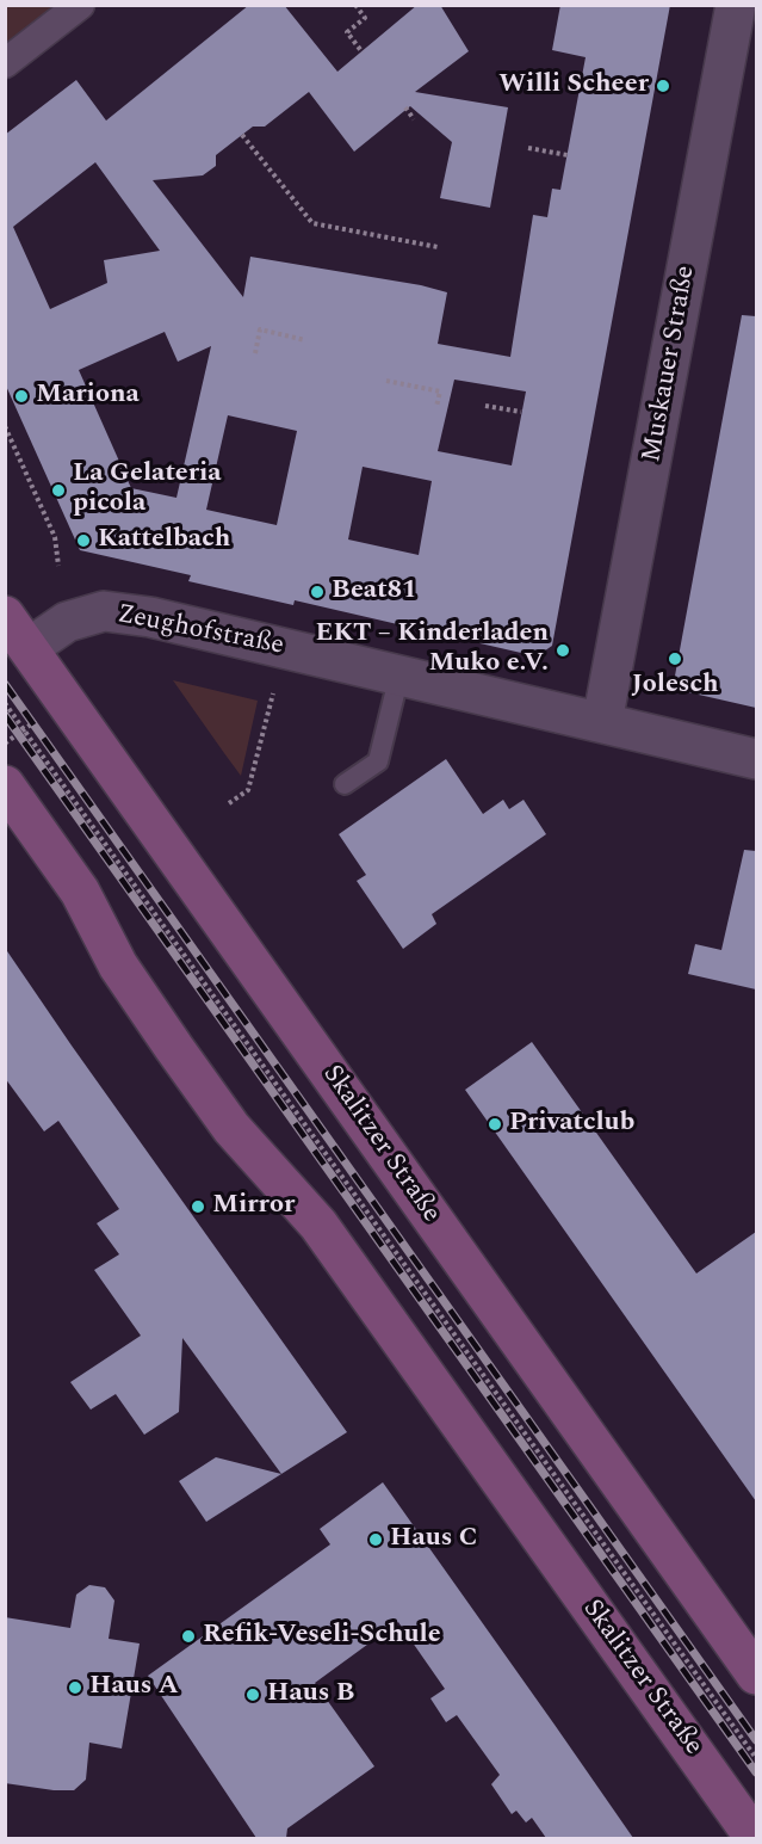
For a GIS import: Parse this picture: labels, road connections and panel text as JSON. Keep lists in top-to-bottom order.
{
  "streets": {
    "main road": ["Skalitzer Straße"],
    "street": ["Muskauer Straße", "Zeughofstraße"]
  },
  "crossings": [
    ["Muskauer Straße", "Zeughofstraße"],
    ["Zeughofstraße", "Skalitzer Straße"]
  ],
  "places": [
    "Willi Scheer",
    "Mariona",
    "La Gelateria picola",
    "Kattelbach",
    "Beat81",
    "EKT – Kinderladen Muko e.V.",
    "Jolesch",
    "Privatclub",
    "Mirror",
    "Haus C",
    "Refik-Veseli-Schule",
    "Haus A",
    "Haus B"
  ]
}
